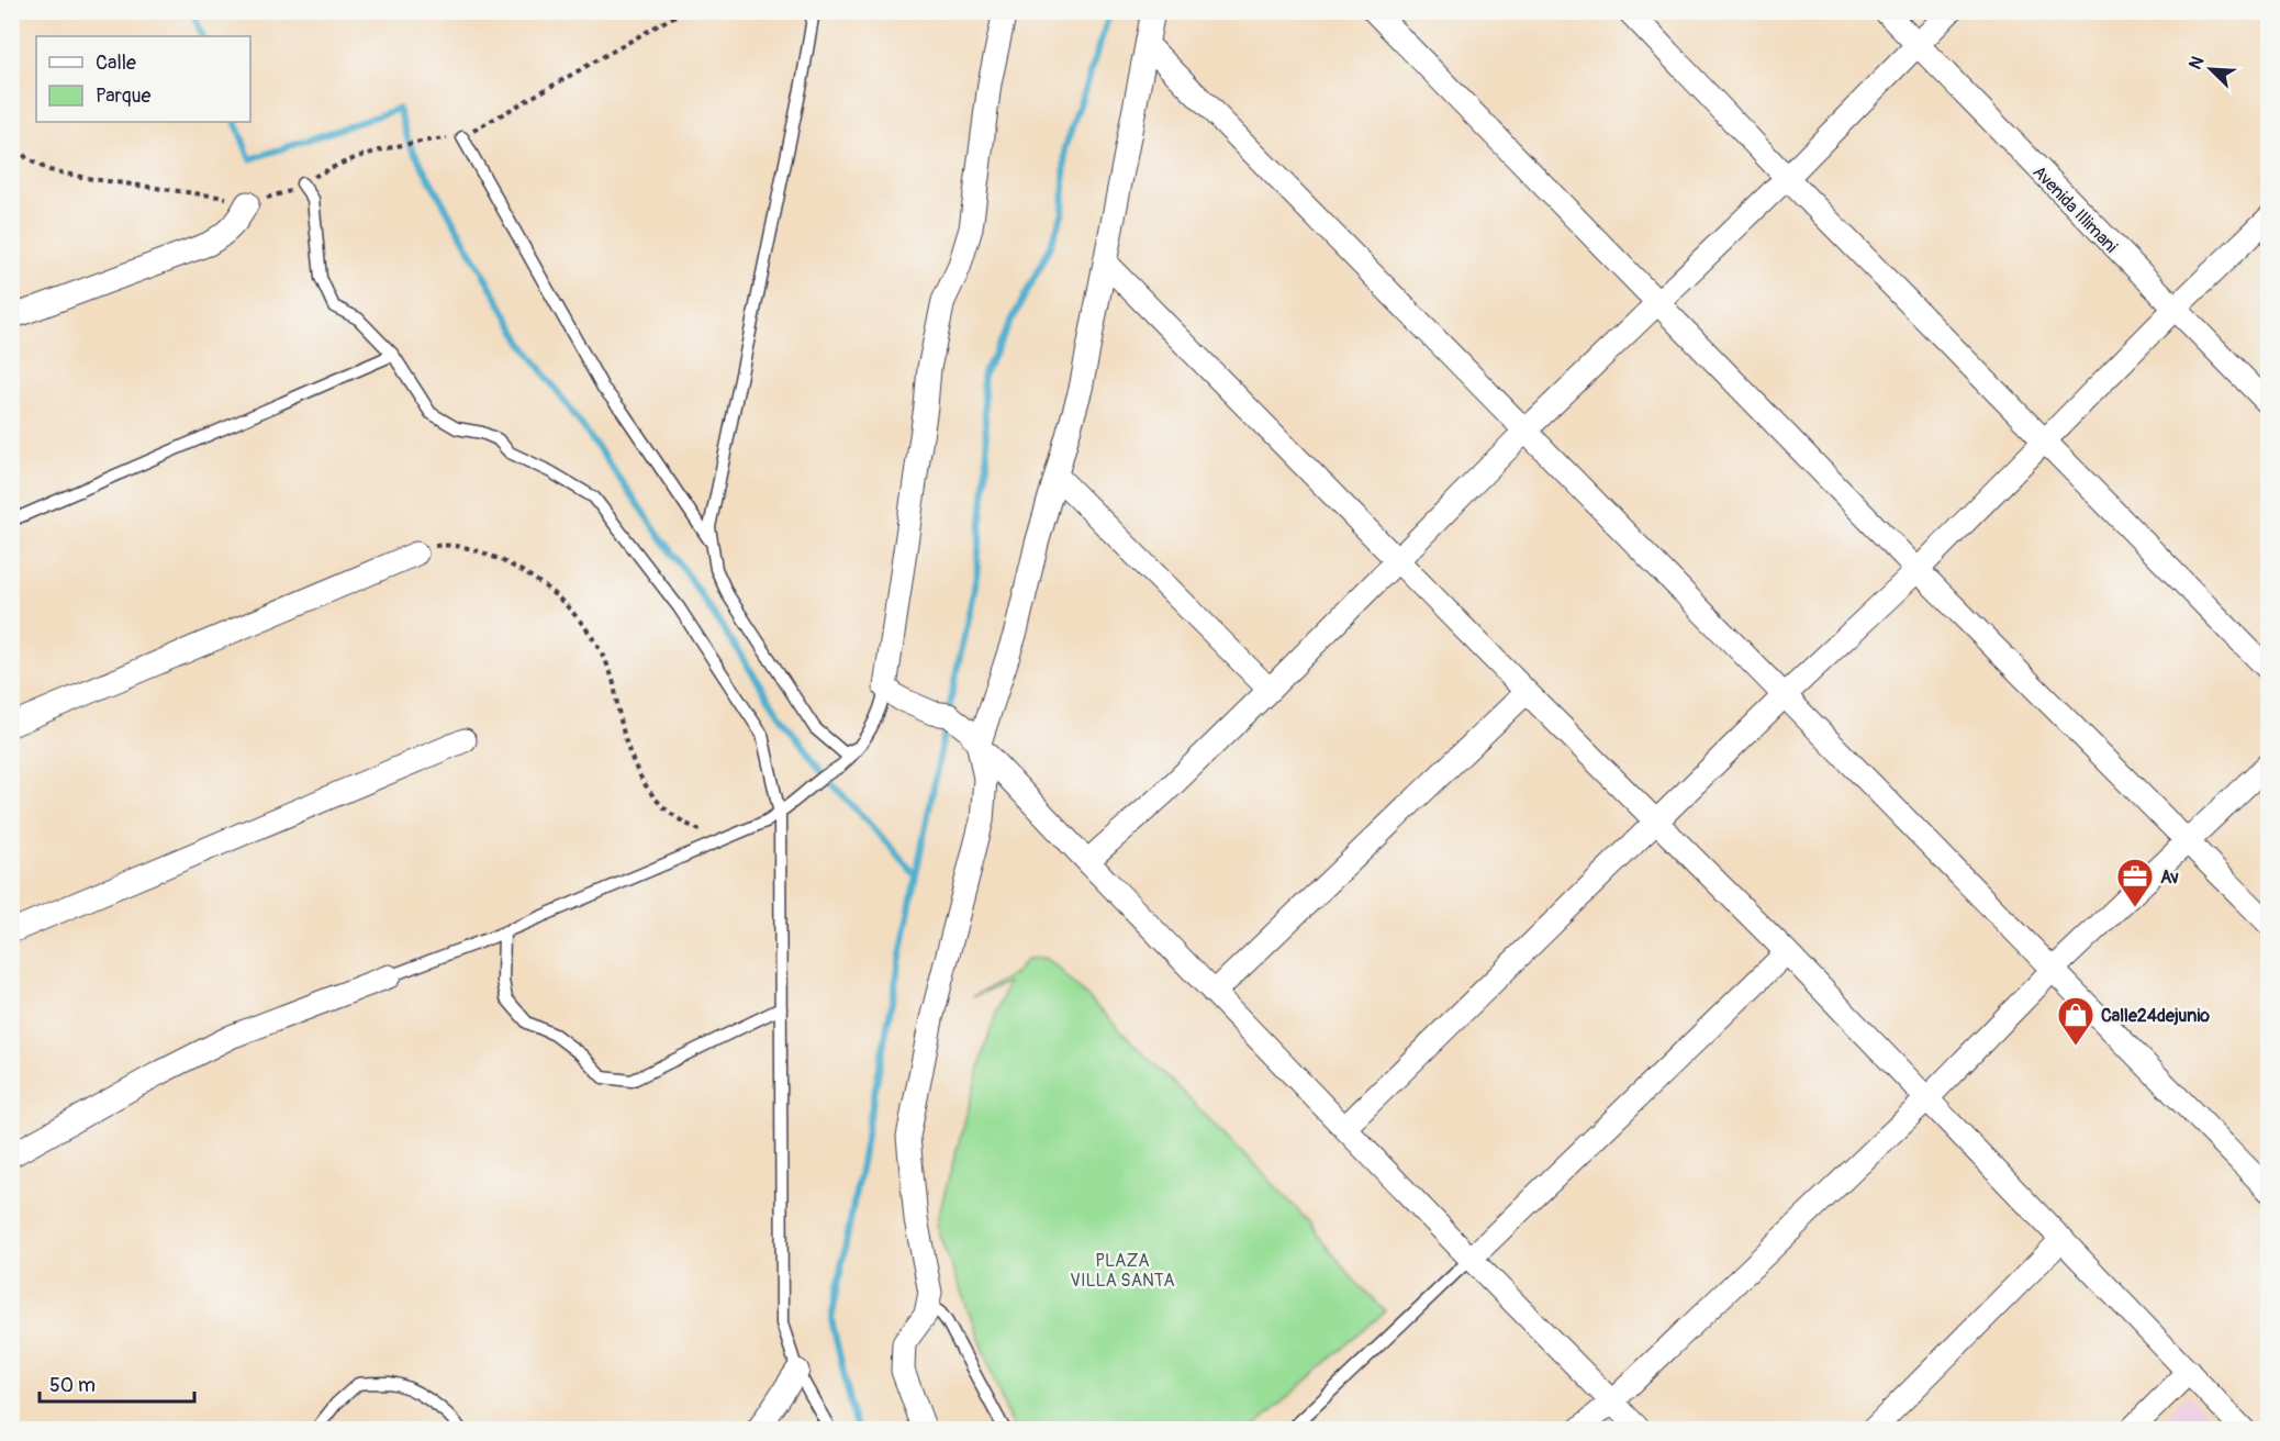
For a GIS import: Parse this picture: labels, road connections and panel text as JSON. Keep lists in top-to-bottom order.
{
  "streets": {
    "street": ["Avenida Illimani"]
  },
  "parks": ["PLAZA VILLA SANTA"],
  "places": {
    "office": ["Av"],
    "shop": ["Calle24dejunio"]
  },
  "legend": ["Calle", "Parque"],
  "scale_bar": "50 m",
  "north": "top left"
}
